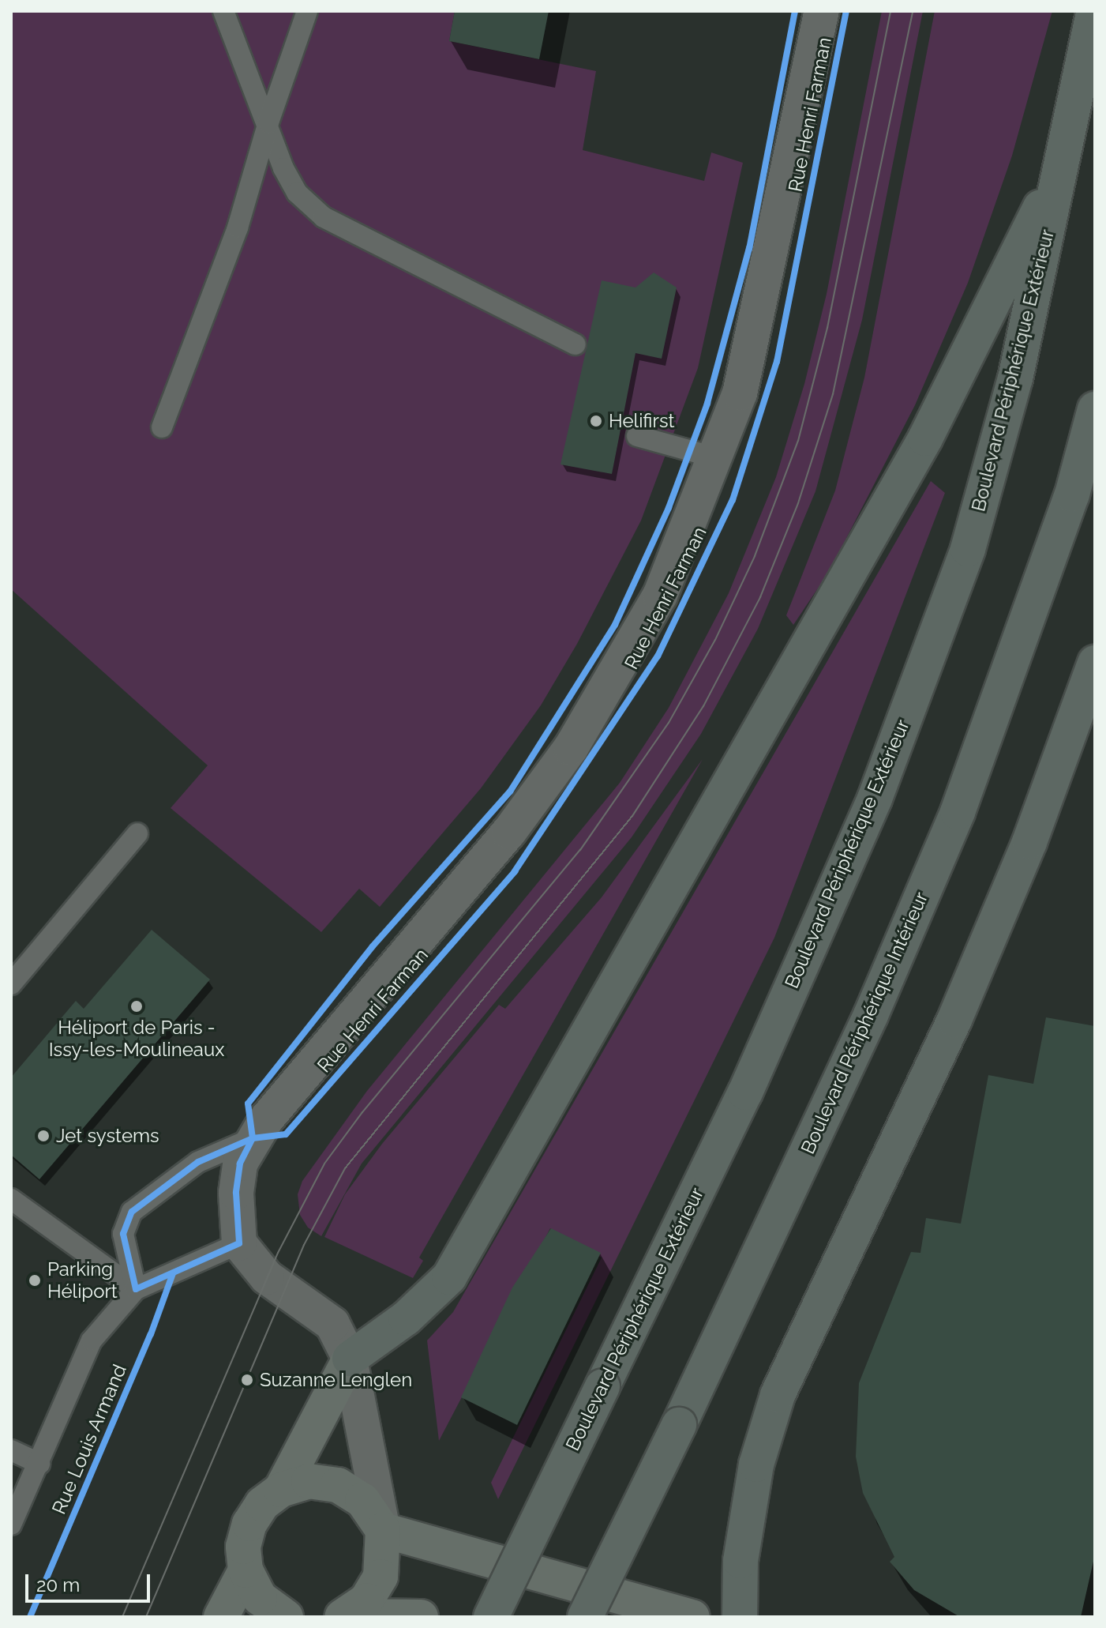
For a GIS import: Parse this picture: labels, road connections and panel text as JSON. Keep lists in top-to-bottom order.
{
  "streets": {
    "highway": ["Boulevard Périphérique Extérieur", "Boulevard Périphérique Intérieur"],
    "street": ["Rue Henri Farman"],
    "cycle path": ["Rue Louis Armand"]
  },
  "places": [
    "Helifirst",
    "Héliport de Paris - Issy-les-Moulineaux",
    "Jet systems",
    "Parking Héliport",
    "Suzanne Lenglen"
  ],
  "scale_bar": "20 m"
}
